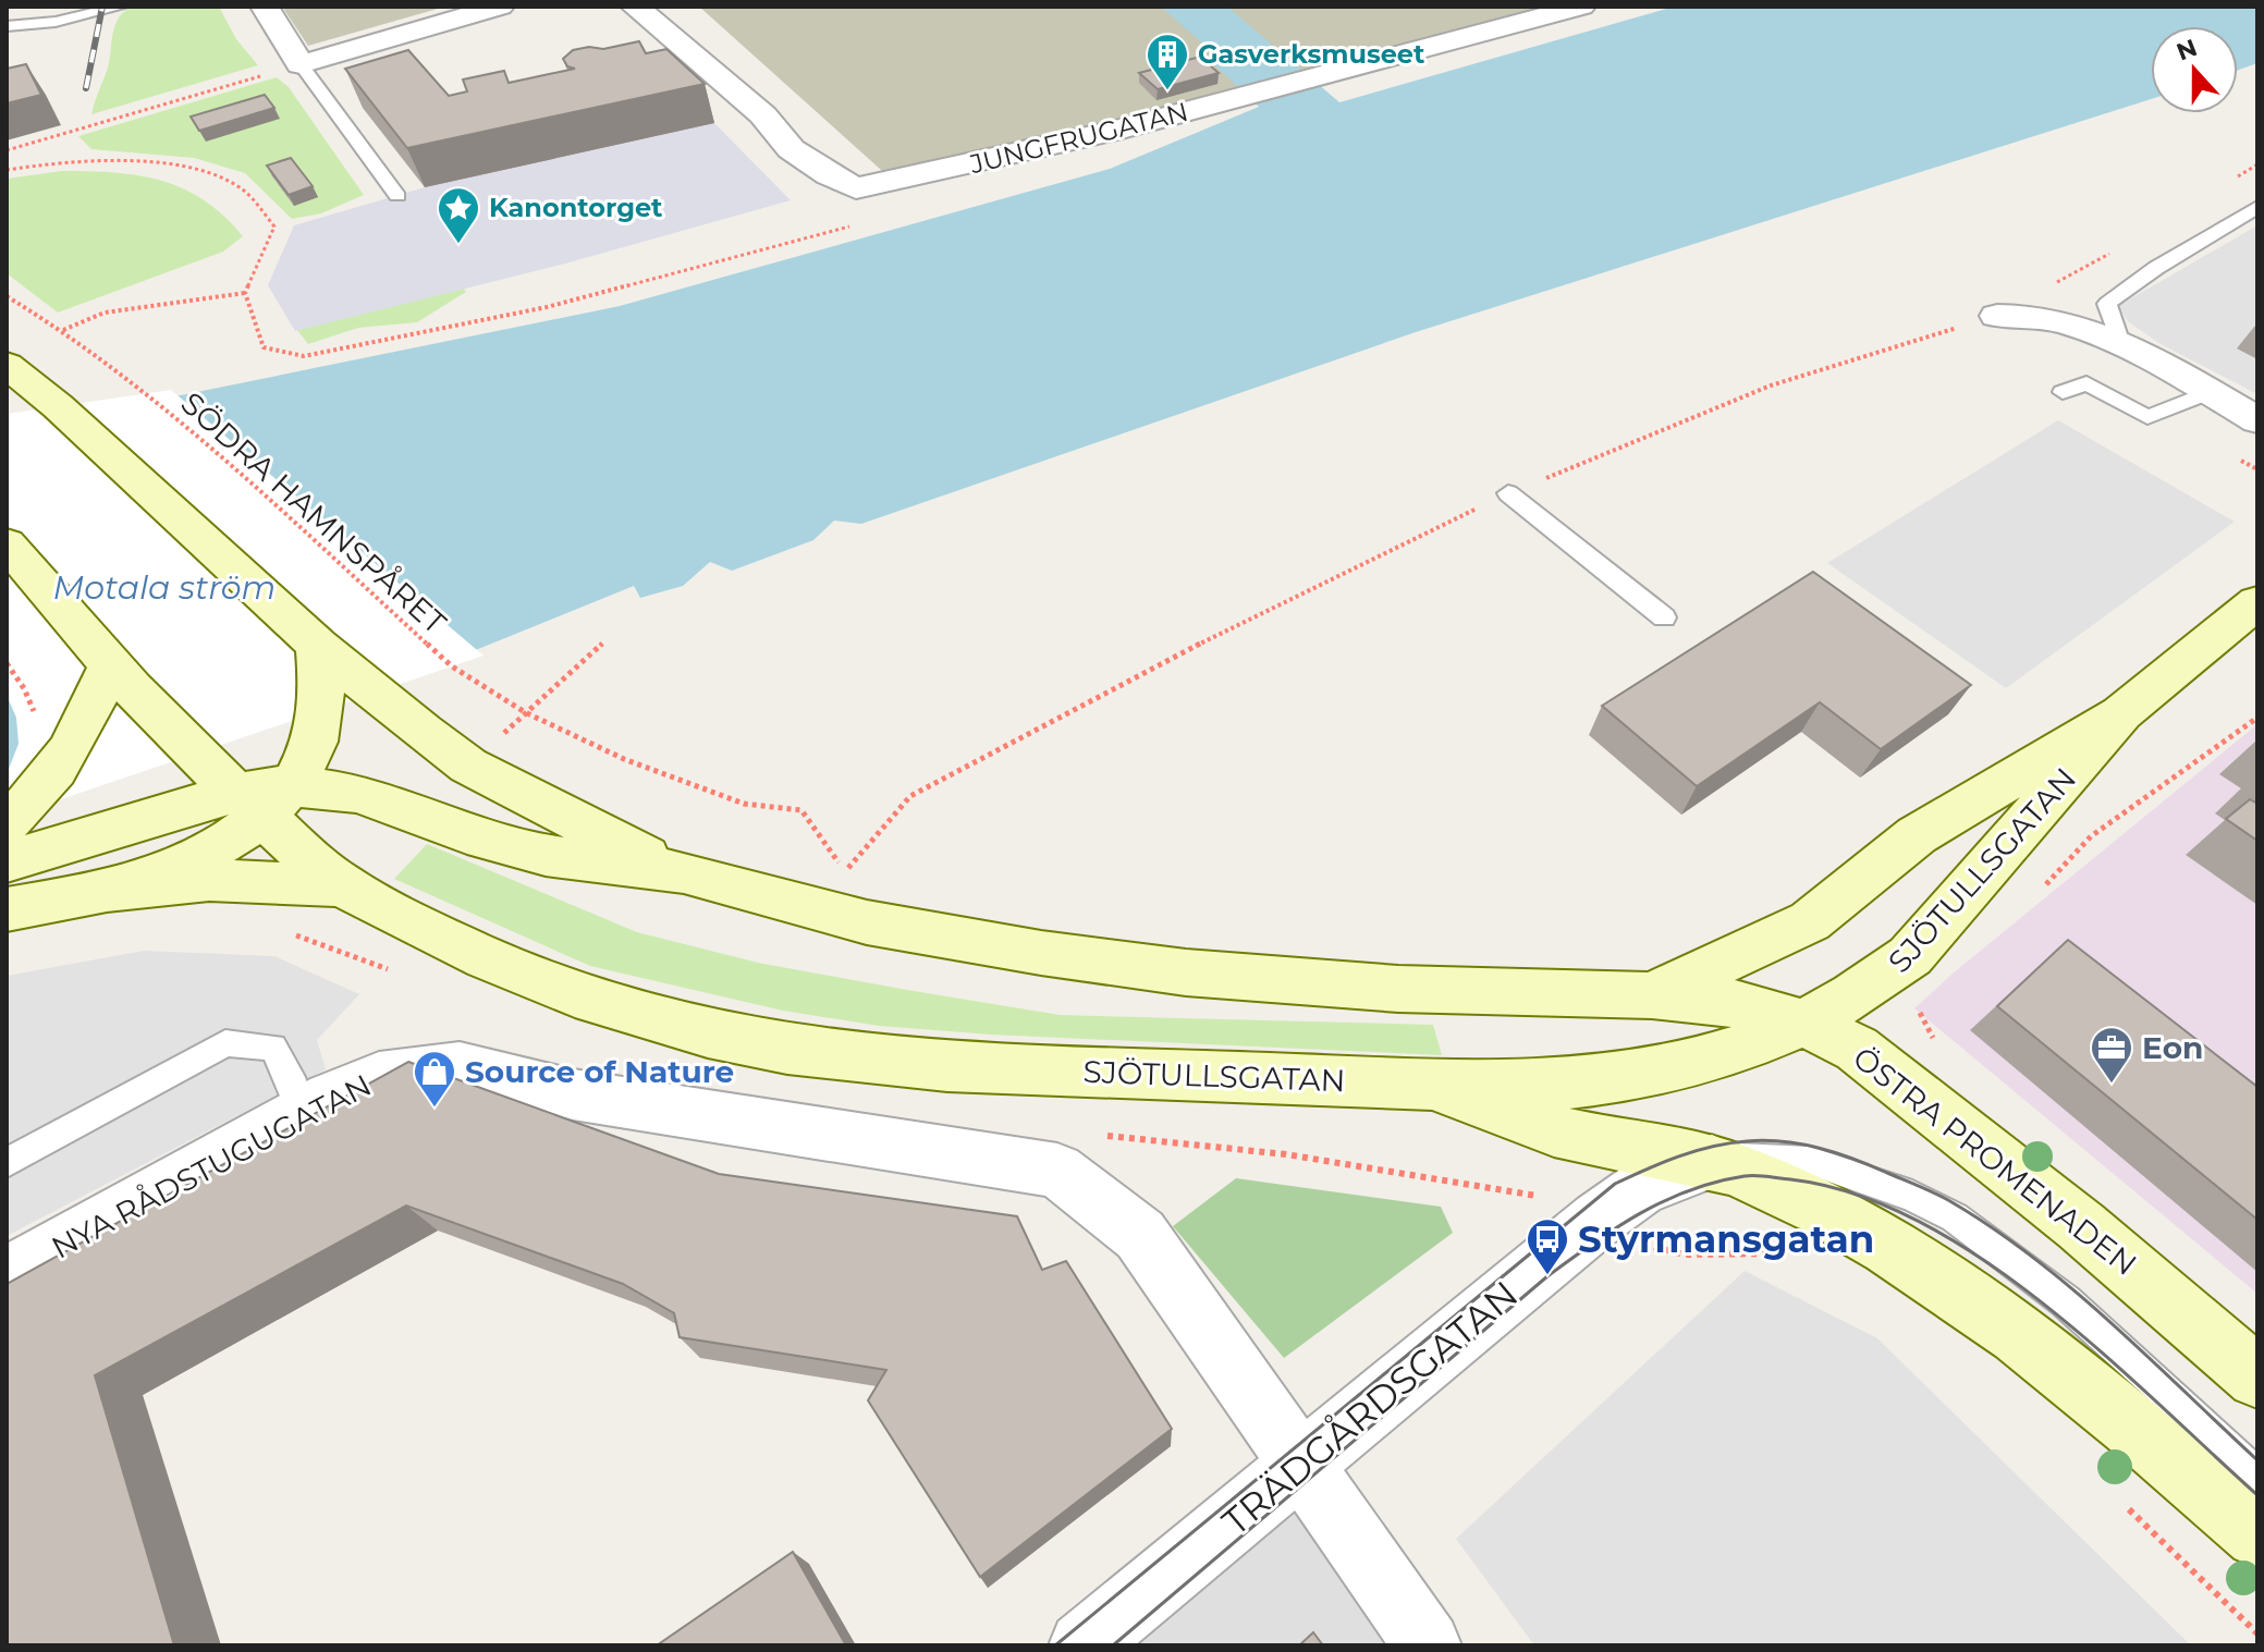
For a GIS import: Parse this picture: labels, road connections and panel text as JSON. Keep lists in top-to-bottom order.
{
  "streets": {
    "main road": ["SJÖTULLSGATAN", "ÖSTRA PROMENADEN"],
    "street": ["JUNGFRUGATAN", "NYA RÅDSTUGUGATAN", "TRÄDGÅRDSGATAN"],
    "path": ["SÖDRA HAMNSPÅRET"]
  },
  "crossings": [
    ["SJÖTULLSGATAN", "ÖSTRA PROMENADEN"],
    ["NYA RÅDSTUGUGATAN", "TRÄDGÅRDSGATAN"]
  ],
  "water": ["Motala ström"],
  "places": {
    "building": ["Gasverksmuseet"],
    "place": ["Kanontorget"],
    "office": ["Eon"],
    "shop": ["Source of Nature"],
    "bus stop": ["Styrmansgatan"]
  },
  "north": "top"
}
